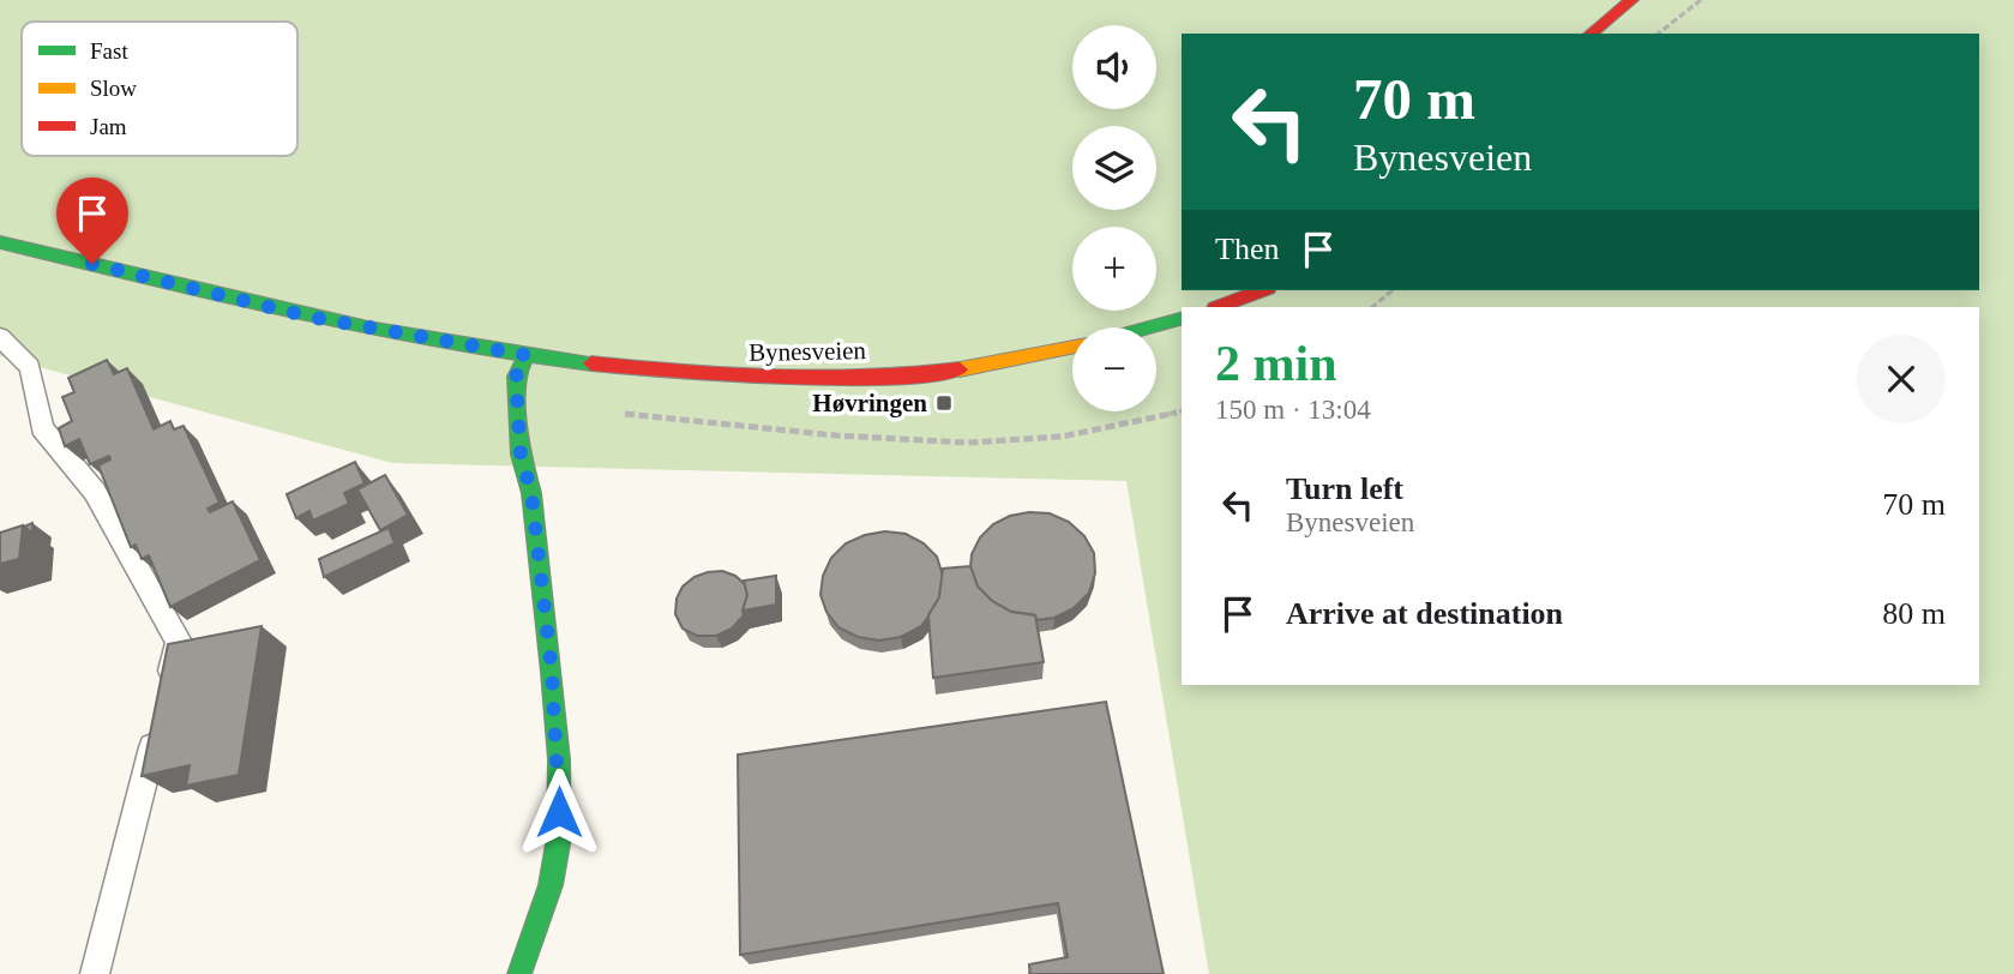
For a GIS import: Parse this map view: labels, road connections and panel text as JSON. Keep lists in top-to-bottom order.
{
  "streets": {
    "main road": ["Bynesveien"]
  },
  "places": {
    "transit": ["Høvringen"]
  },
  "legend": ["Fast", "Slow", "Jam"],
  "page": {
    "map_buttons": ["+", "−"],
    "turn": ["70 m", "Bynesveien"],
    "then": "Then",
    "heading": ["2 min", "150 m · 13:04"],
    "list": [
      {
        "name": "Turn left",
        "note": "Bynesveien",
        "value": "70 m"
      },
      {
        "name": "Arrive at destination",
        "value": "80 m"
      }
    ]
  }
}
